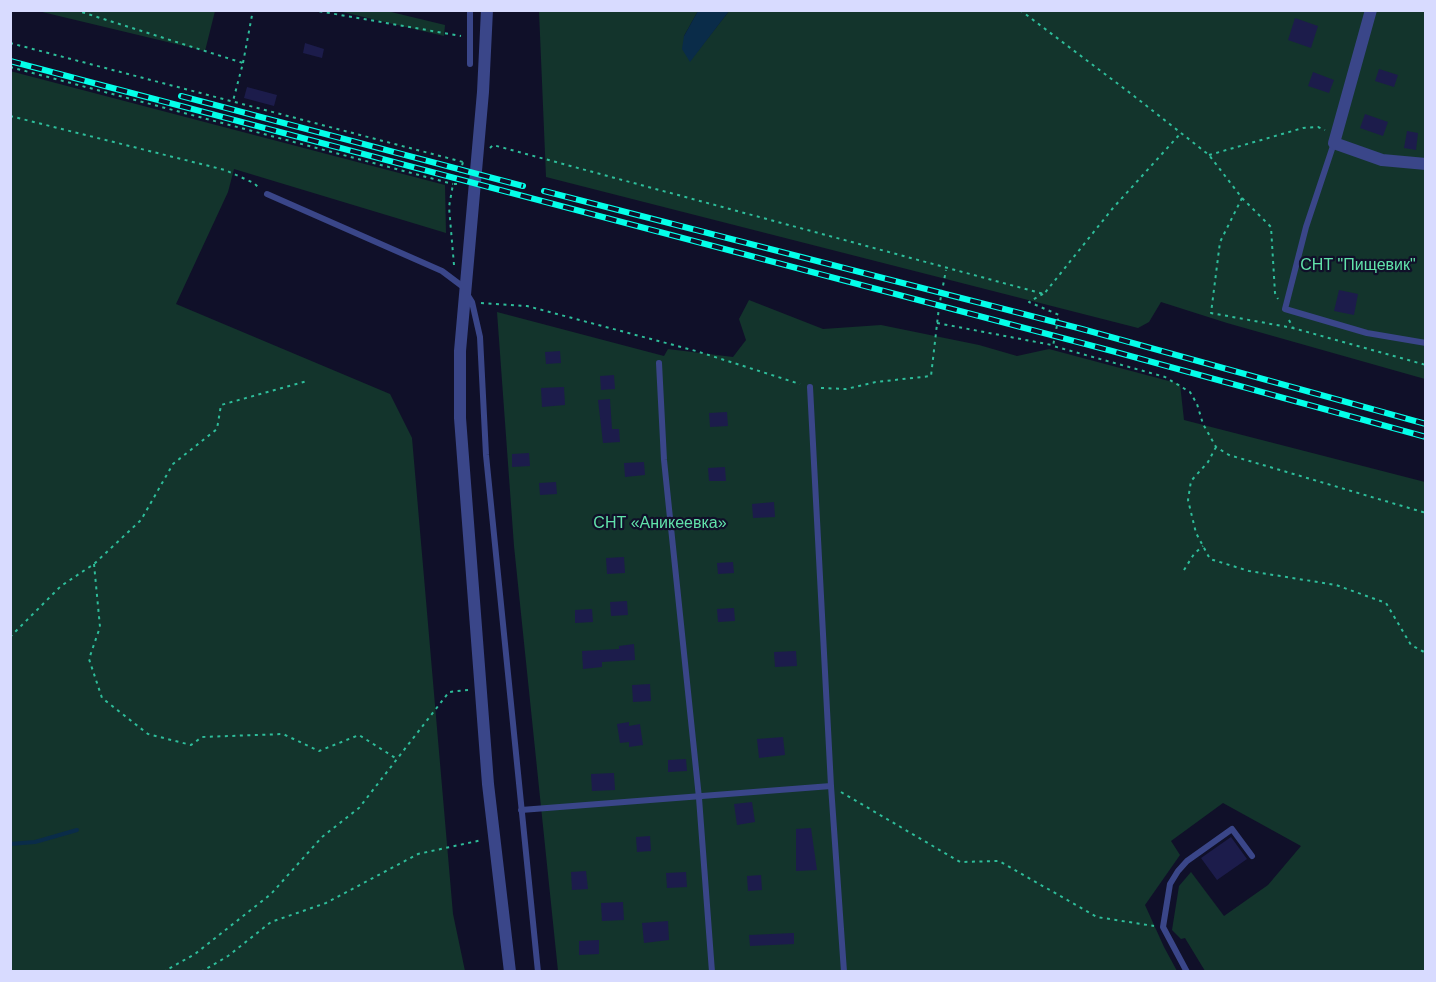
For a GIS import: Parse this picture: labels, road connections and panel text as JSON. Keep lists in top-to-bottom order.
{
  "parks": ["СНТ \"Пищевик\"", "СНТ «Аникеевка»"]
}
